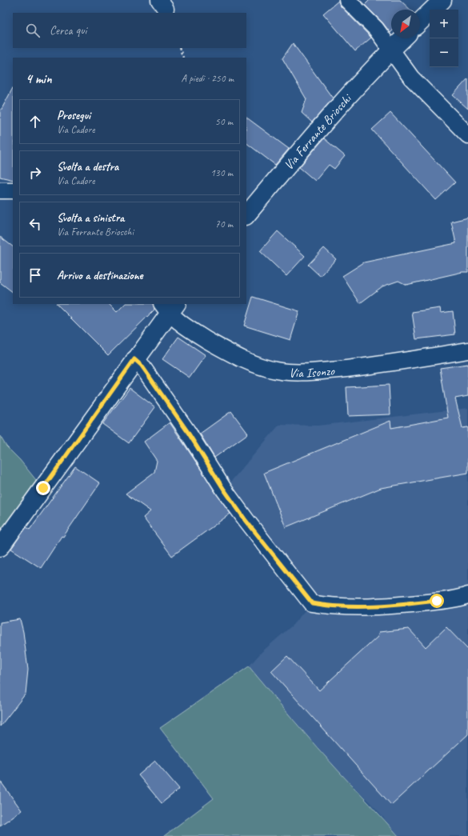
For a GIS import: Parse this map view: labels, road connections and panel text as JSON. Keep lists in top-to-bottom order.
{
  "streets": {
    "street": ["Via Ferrante Brioschi", "Via Isonzo"]
  },
  "north": "bottom left",
  "page": {
    "map_buttons": ["+", "−"],
    "search": "Cerca qui",
    "heading": ["4 min", "A piedi · 250 m"],
    "list": [
      ["Prosegui", "Via Cadore", "50 m"],
      ["Svolta a destra", "Via Cadore", "130 m"],
      ["Svolta a sinistra", "Via Ferrante Brioschi", "70 m"],
      "Arrivo a destinazione"
    ]
  }
}
